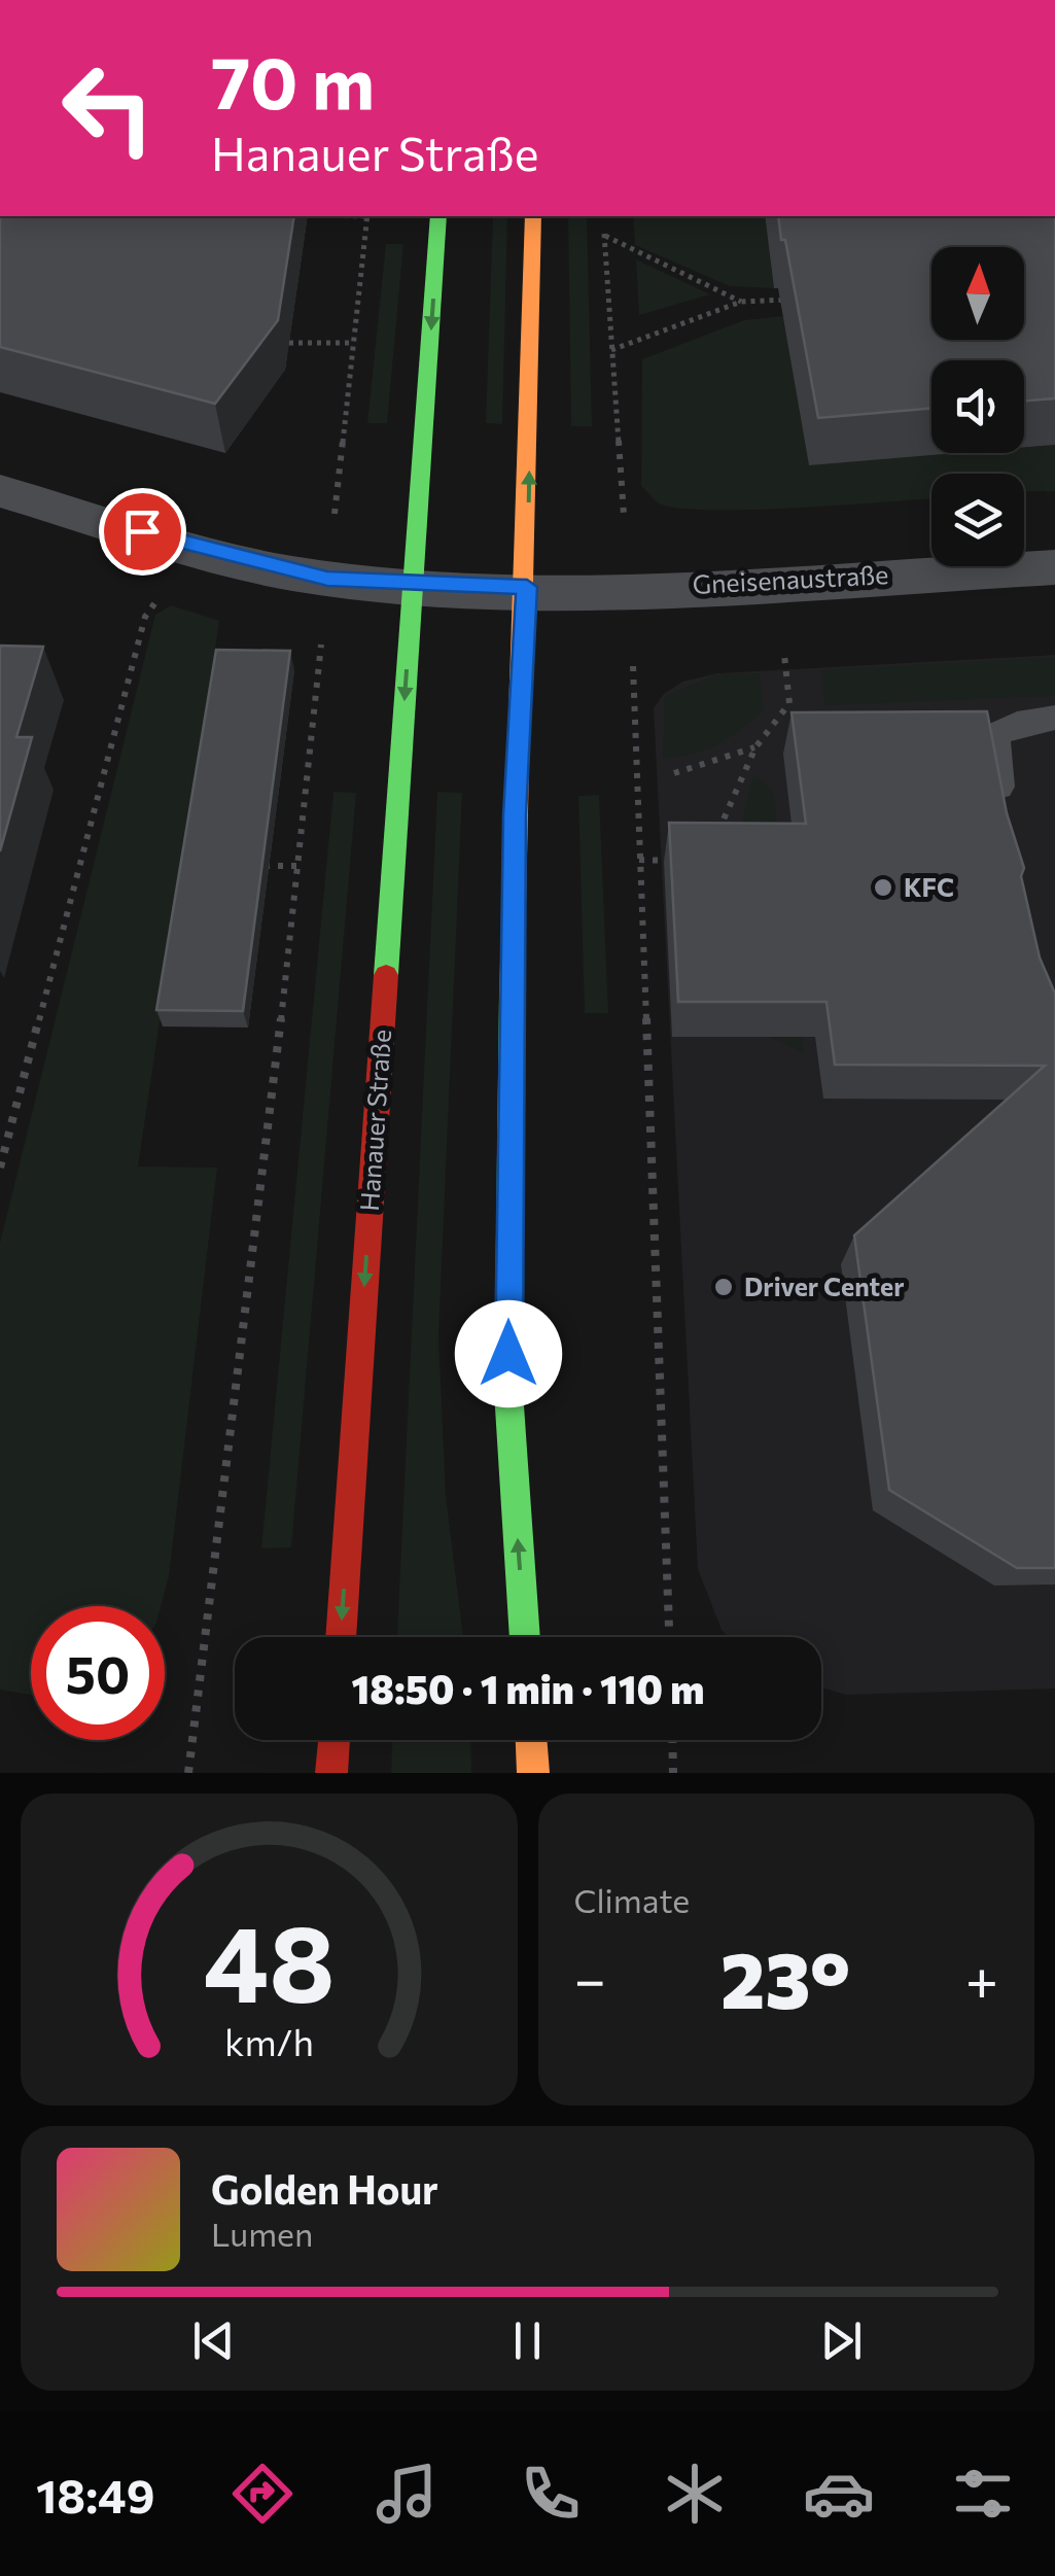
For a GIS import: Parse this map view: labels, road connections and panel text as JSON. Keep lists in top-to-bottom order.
{
  "streets": {
    "main road": ["Hanauer Straße"],
    "street": ["Gneisenaustraße"]
  },
  "places": ["KFC", "Driver Center"],
  "north": "top",
  "page": {
    "turn": ["70 m", "Hanauer Straße"],
    "limit": "50",
    "trip": "18:50 · 1 min · 110 m",
    "tile": "Climate",
    "heat": ["−", "23°", "+"],
    "song": ["Golden Hour", "Lumen"],
    "tabs": "18:49",
    "gauge": ["48", "km/h"]
  }
}
